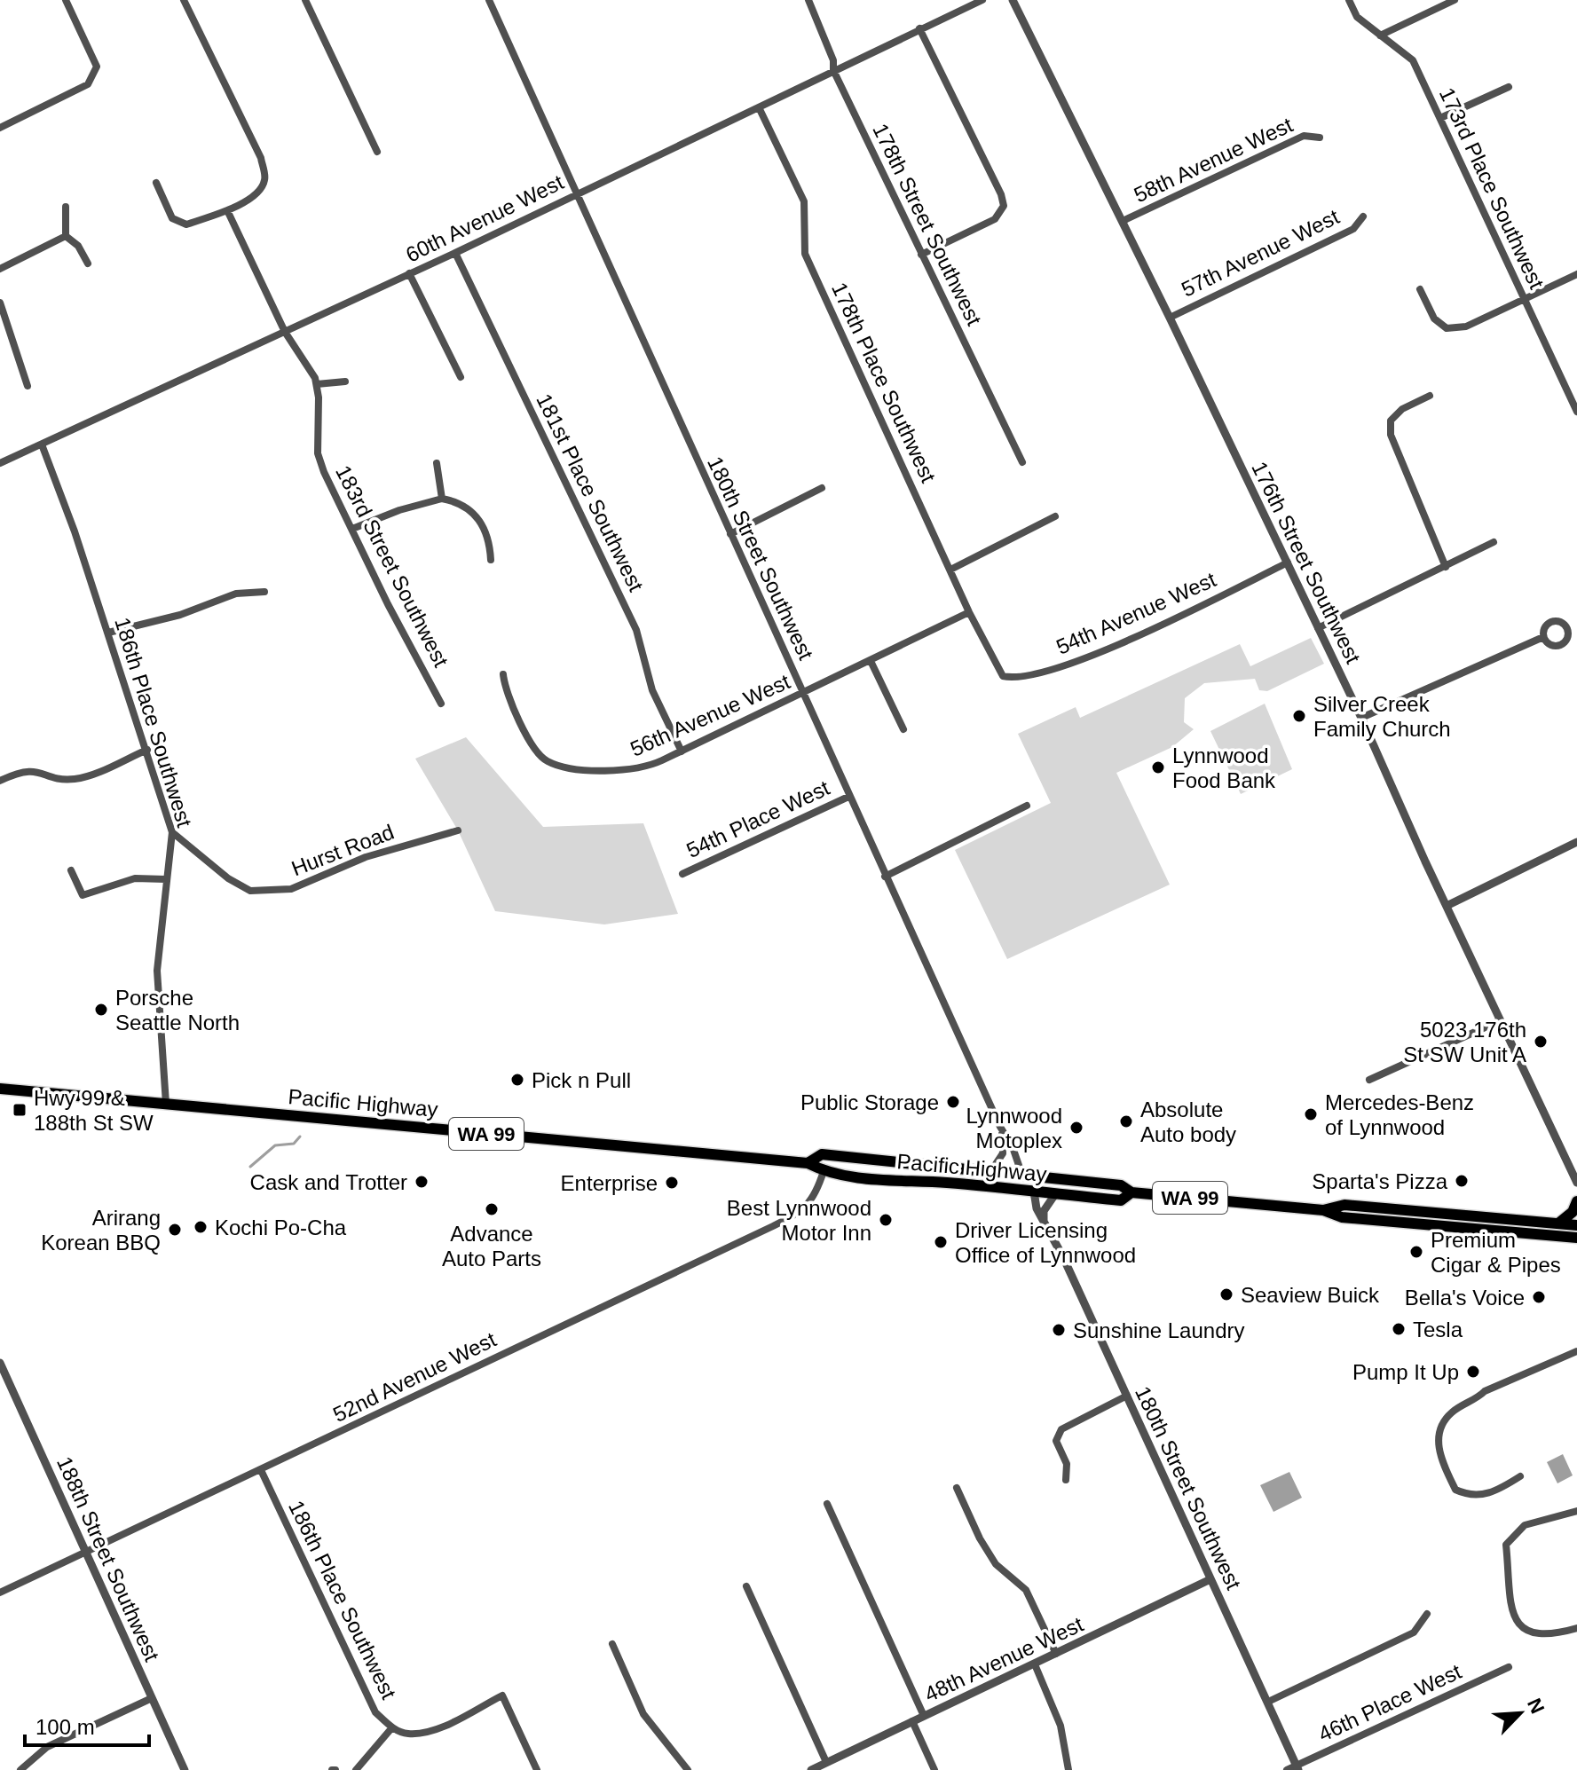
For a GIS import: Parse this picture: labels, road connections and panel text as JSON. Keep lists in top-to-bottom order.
{
  "streets": {
    "highway": ["Pacific Highway", "WA 99"],
    "street": [
      "58th Avenue West",
      "173rd Place Southwest",
      "60th Avenue West",
      "178th Street Southwest",
      "57th Avenue West",
      "178th Place Southwest",
      "181st Place Southwest",
      "180th Street Southwest",
      "176th Street Southwest",
      "183rd Street Southwest",
      "54th Avenue West",
      "56th Avenue West",
      "186th Place Southwest",
      "54th Place West",
      "Hurst Road",
      "52nd Avenue West",
      "188th Street Southwest",
      "48th Avenue West",
      "46th Place West"
    ]
  },
  "crossings": [
    ["58th Avenue West", "176th Street Southwest"],
    ["60th Avenue West", "178th Street Southwest"],
    ["60th Avenue West", "178th Place Southwest"],
    ["60th Avenue West", "181st Place Southwest"],
    ["60th Avenue West", "180th Street Southwest"],
    ["60th Avenue West", "183rd Street Southwest"],
    ["60th Avenue West", "186th Place Southwest"],
    ["57th Avenue West", "176th Street Southwest"],
    ["178th Place Southwest", "54th Avenue West"],
    ["178th Place Southwest", "56th Avenue West"],
    ["181st Place Southwest", "56th Avenue West"],
    ["180th Street Southwest", "56th Avenue West"],
    ["180th Street Southwest", "54th Place West"],
    ["180th Street Southwest", "Pacific Highway"],
    ["180th Street Southwest", "48th Avenue West"],
    ["180th Street Southwest", "46th Place West"],
    ["176th Street Southwest", "54th Avenue West"],
    ["186th Place Southwest", "Hurst Road"],
    ["186th Place Southwest", "Pacific Highway"],
    ["186th Place Southwest", "52nd Avenue West"],
    ["Pacific Highway", "52nd Avenue West"],
    ["52nd Avenue West", "188th Street Southwest"]
  ],
  "places": {
    "other": [
      "Silver Creek Family Church",
      "Lynnwood Food Bank",
      "Porsche Seattle North",
      "5023 176th St SW Unit A",
      "Pick n Pull",
      "Public Storage",
      "Mercedes-Benz of Lynnwood",
      "Absolute Auto body",
      "Lynnwood Motoplex",
      "Sparta's Pizza",
      "Cask and Trotter",
      "Enterprise",
      "Advance Auto Parts",
      "Best Lynnwood Motor Inn",
      "Kochi Po-Cha",
      "Arirang Korean BBQ",
      "Driver Licensing Office of Lynnwood",
      "Premium Cigar & Pipes",
      "Seaview Buick",
      "Bella's Voice",
      "Tesla",
      "Sunshine Laundry",
      "Pump It Up"
    ],
    "transit": ["Hwy 99 & 188th St SW"]
  },
  "scale_bar": "100 m",
  "north": "top right"
}
